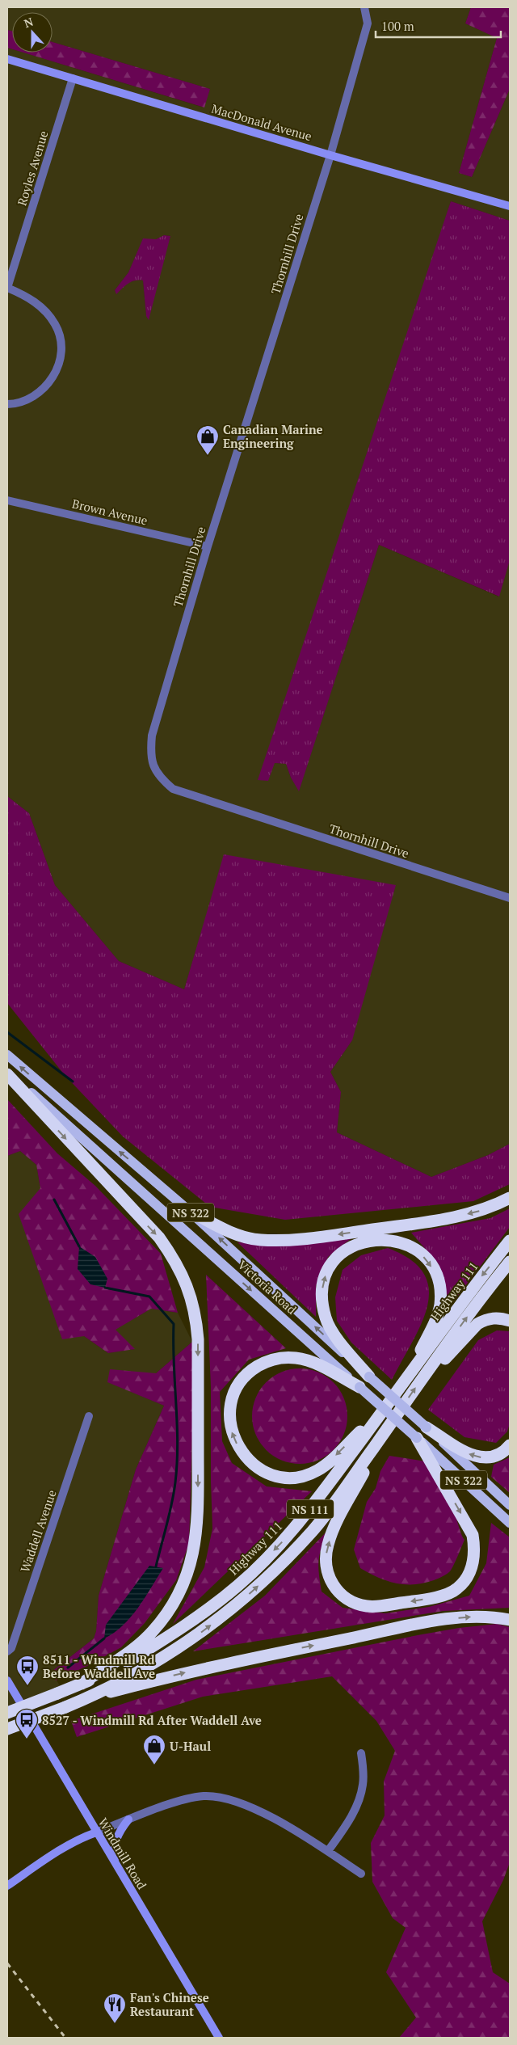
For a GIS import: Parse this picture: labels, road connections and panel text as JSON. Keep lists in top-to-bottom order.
{
  "streets": {
    "highway": ["Highway 111", "NS 111"],
    "main road": ["NS 322", "Victoria Road"],
    "street": [
      "MacDonald Avenue",
      "Royles Avenue",
      "Thornhill Drive",
      "Brown Avenue",
      "Waddell Avenue",
      "Windmill Road"
    ]
  },
  "crossings": [
    ["MacDonald Avenue", "Royles Avenue"],
    ["MacDonald Avenue", "Thornhill Drive"],
    ["Thornhill Drive", "Brown Avenue"]
  ],
  "places": {
    "shop": ["Canadian Marine Engineering", "U-Haul"],
    "bus stop": ["8511 - Windmill Rd Before Waddell Ave", "8527 - Windmill Rd After Waddell Ave"],
    "restaurant": ["Fan's Chinese Restaurant"]
  },
  "scale_bar": "100 m",
  "north": "top"
}
